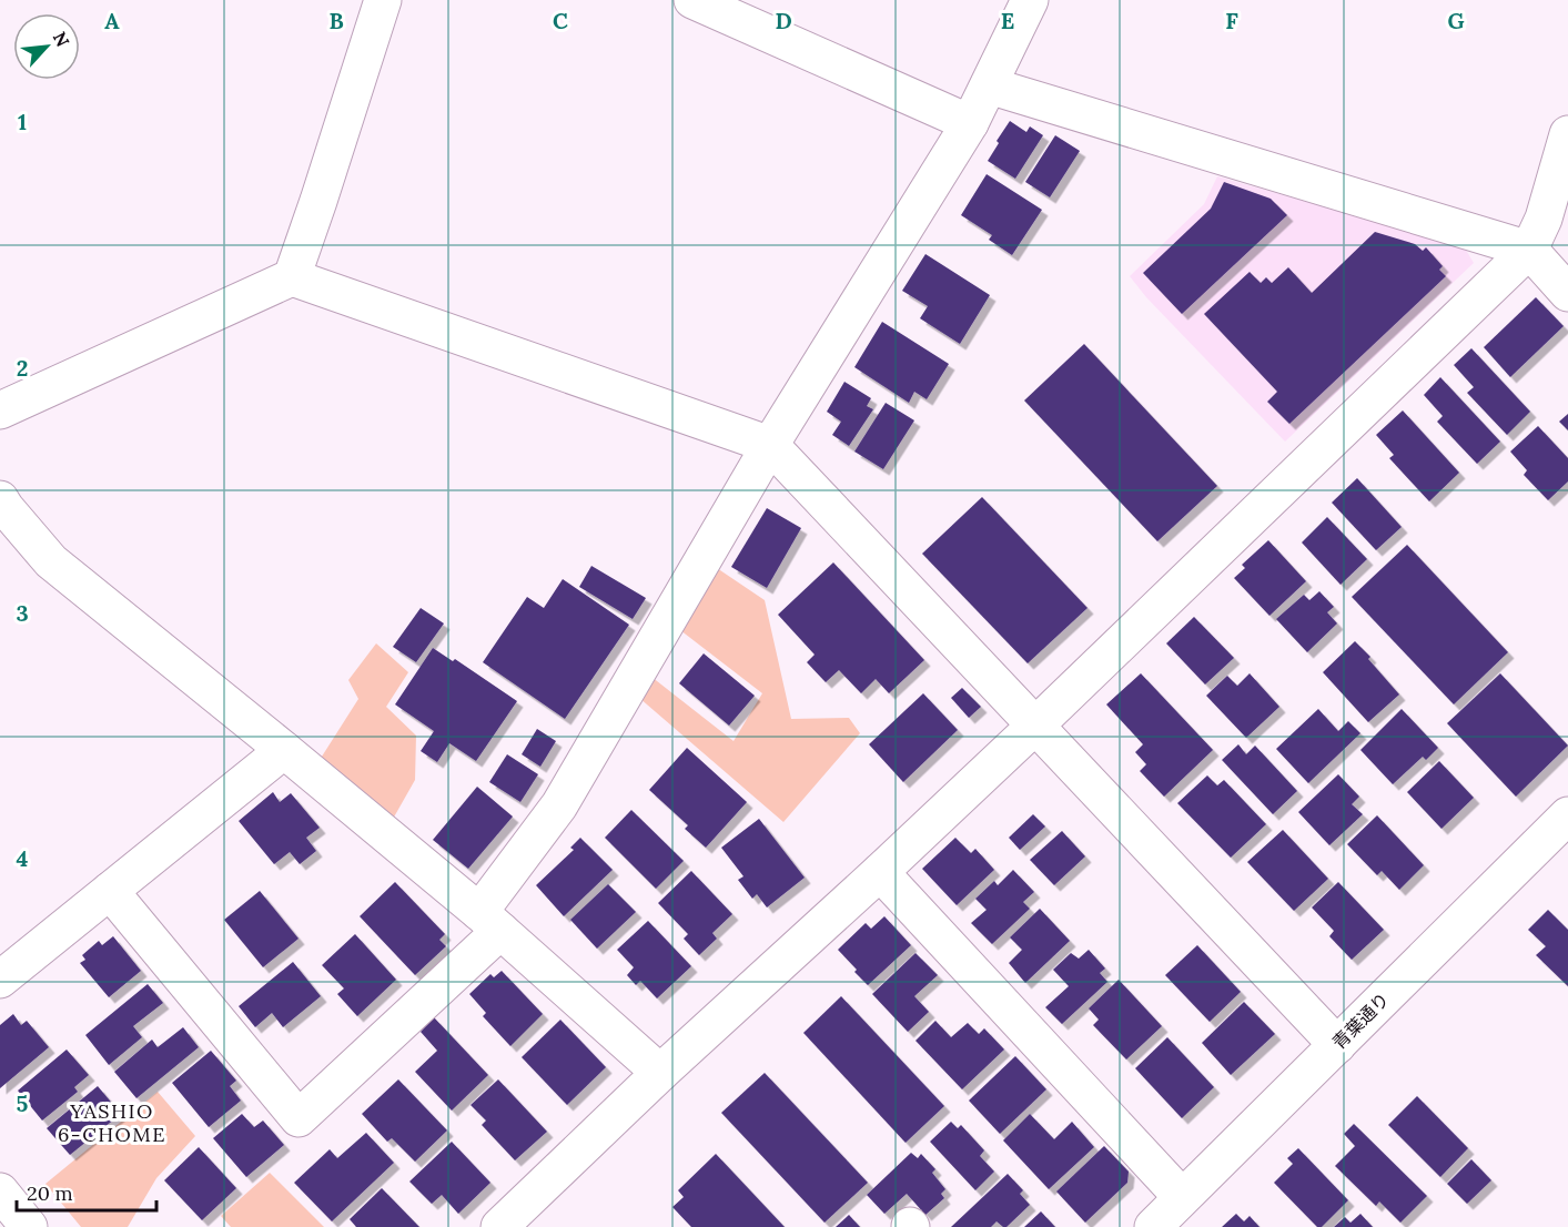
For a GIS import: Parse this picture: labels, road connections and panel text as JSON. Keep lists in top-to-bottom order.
{
  "streets": {
    "street": ["青葉通り"]
  },
  "districts": ["YASHIO 6-CHOME"],
  "scale_bar": "20 m",
  "north": "top right",
  "grid": {
    "columns": [
      "A",
      "B",
      "C",
      "D",
      "E",
      "F",
      "G"
    ],
    "rows": [
      "1",
      "2",
      "3",
      "4",
      "5"
    ]
  }
}
